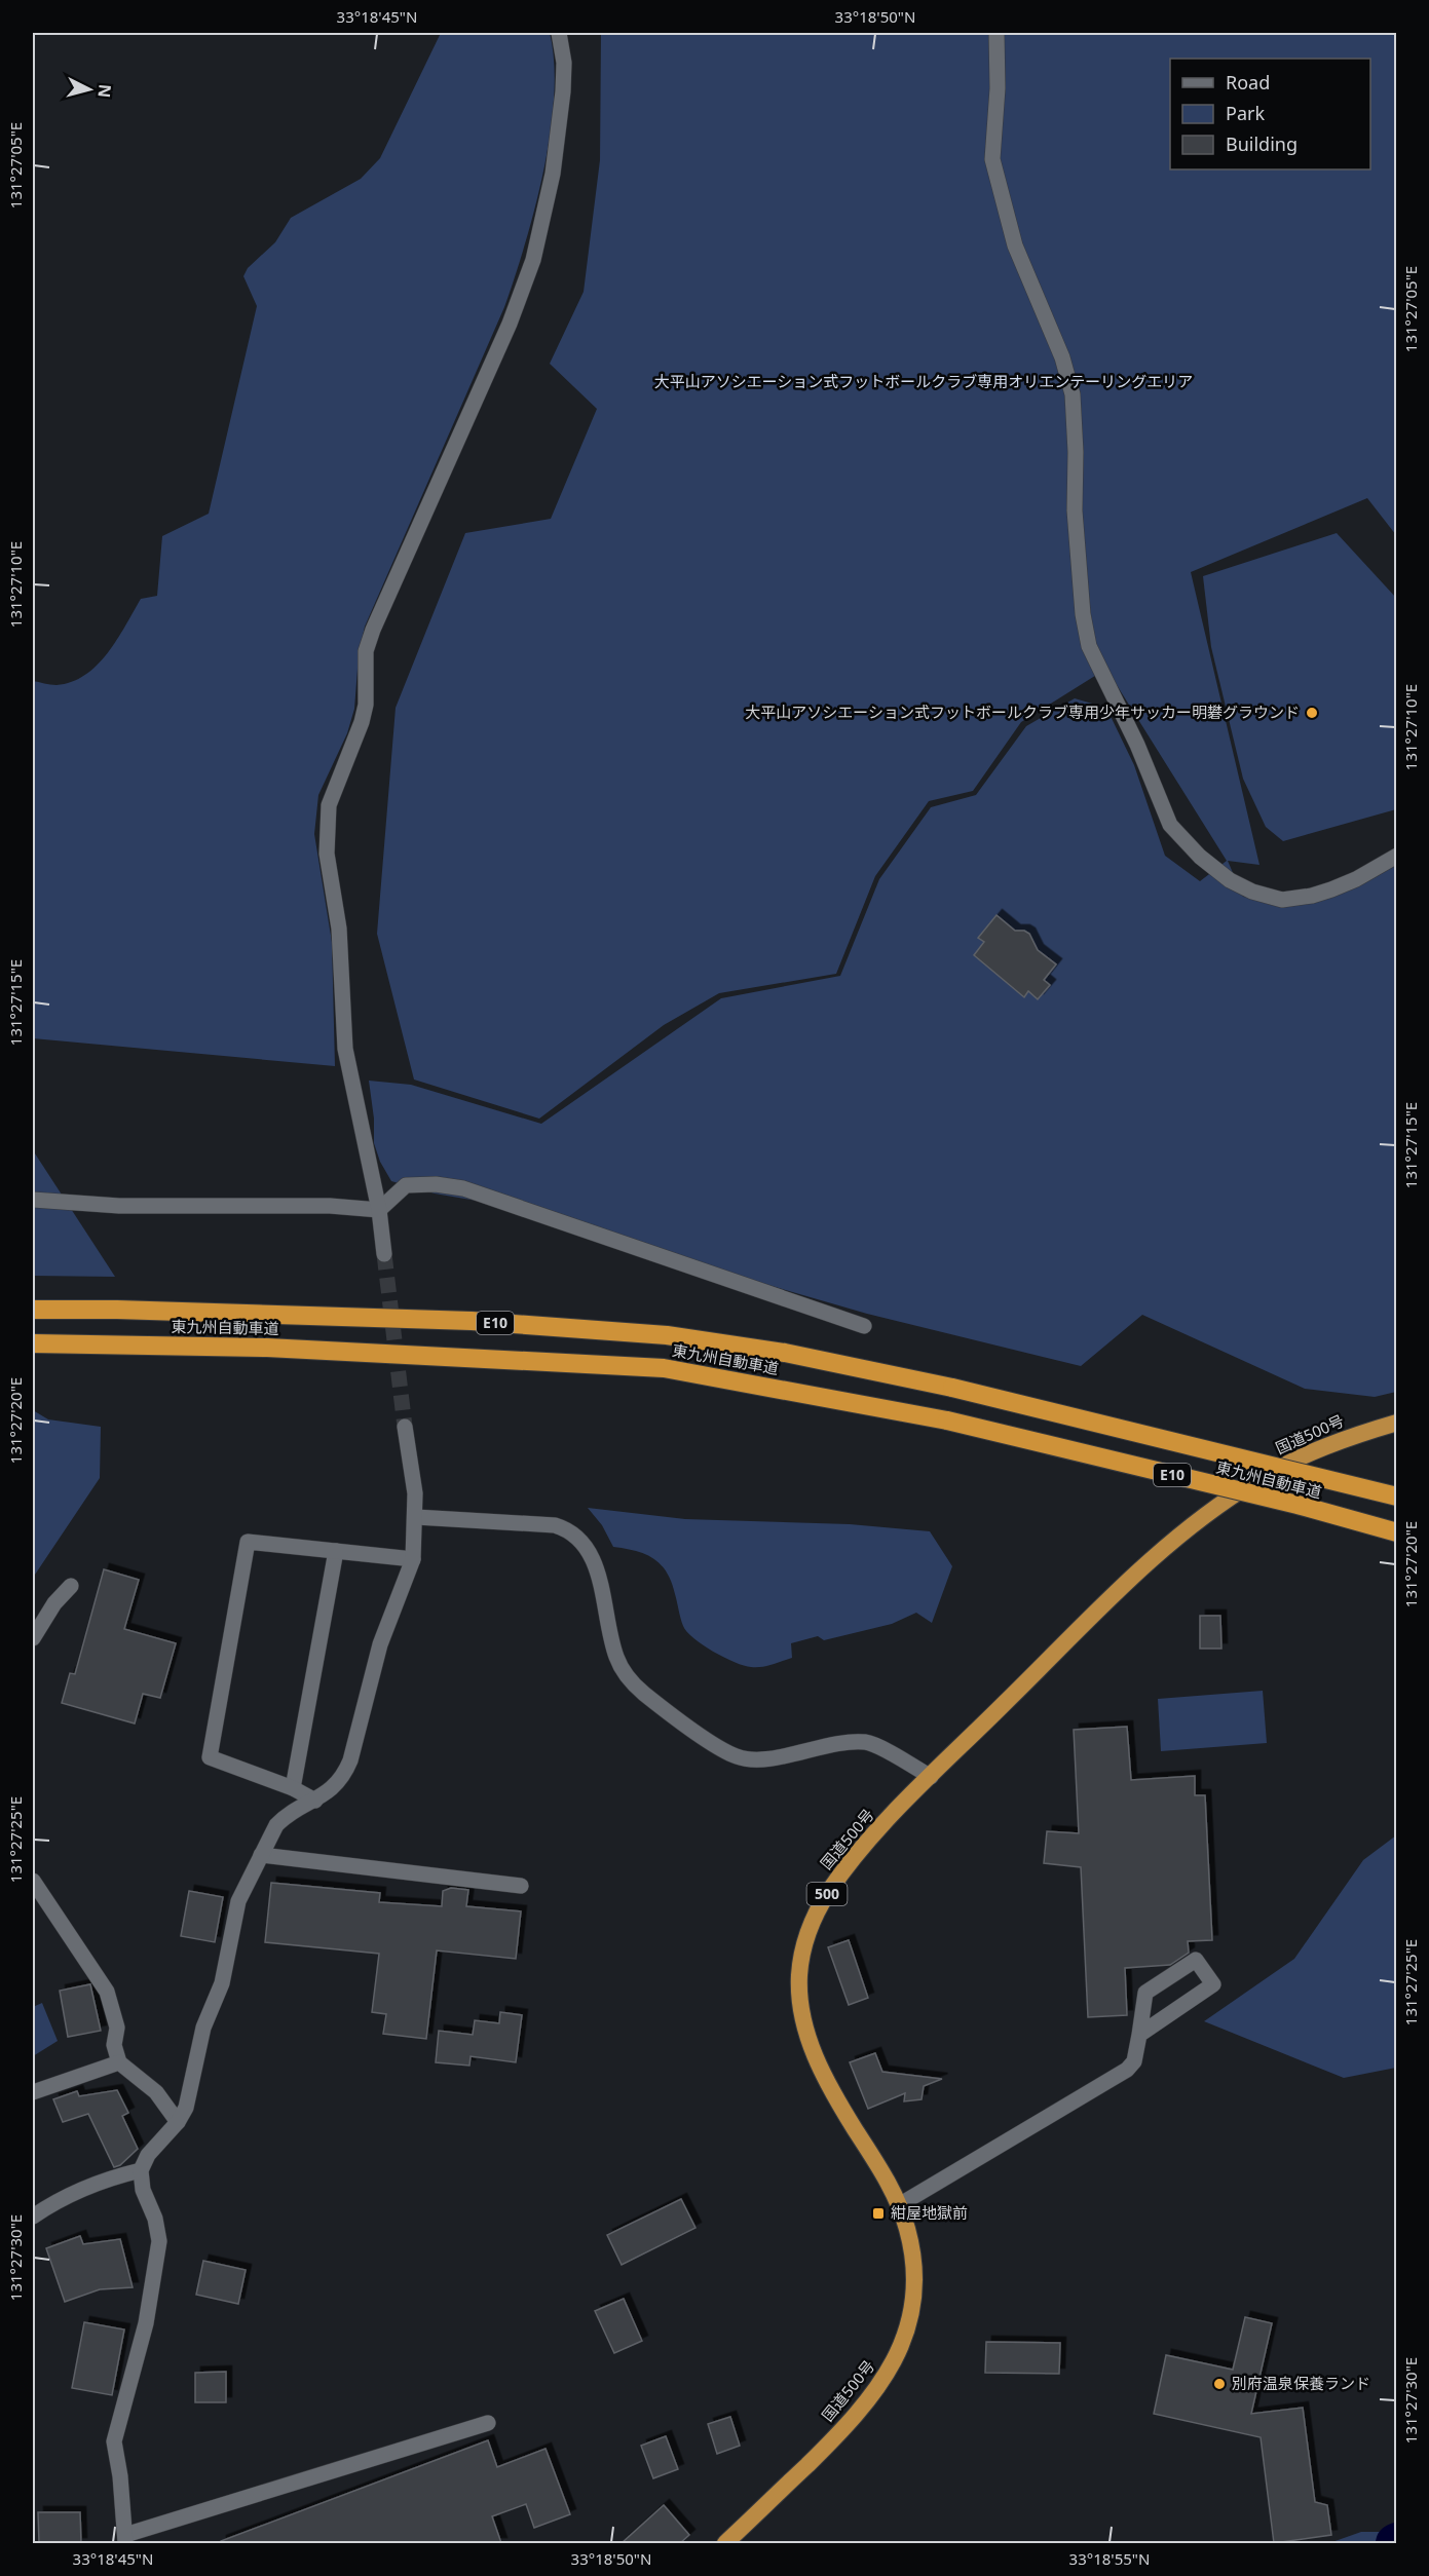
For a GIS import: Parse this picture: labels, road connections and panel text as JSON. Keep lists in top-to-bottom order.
{
  "streets": {
    "highway": [
      "E10",
      "東九州自動車道",
      "国道500号",
      "500"
    ]
  },
  "parks": ["大平山アソシエーション式フットボールクラブ専用オリエンテーリングエリア"],
  "places": {
    "other": ["大平山アソシエーション式フットボールクラブ専用少年サッカー明礬グラウンド", "別府温泉保養ランド"],
    "transit": ["紺屋地獄前"]
  },
  "legend": ["Road", "Park", "Building"],
  "north": "right",
  "coordinates": [
    "33°18'45\"N",
    "33°18'50\"N",
    "131°27'05\"E",
    "131°27'10\"E",
    "131°27'15\"E",
    "131°27'20\"E",
    "131°27'25\"E",
    "131°27'30\"E",
    "33°18'55\"N"
  ]
}
